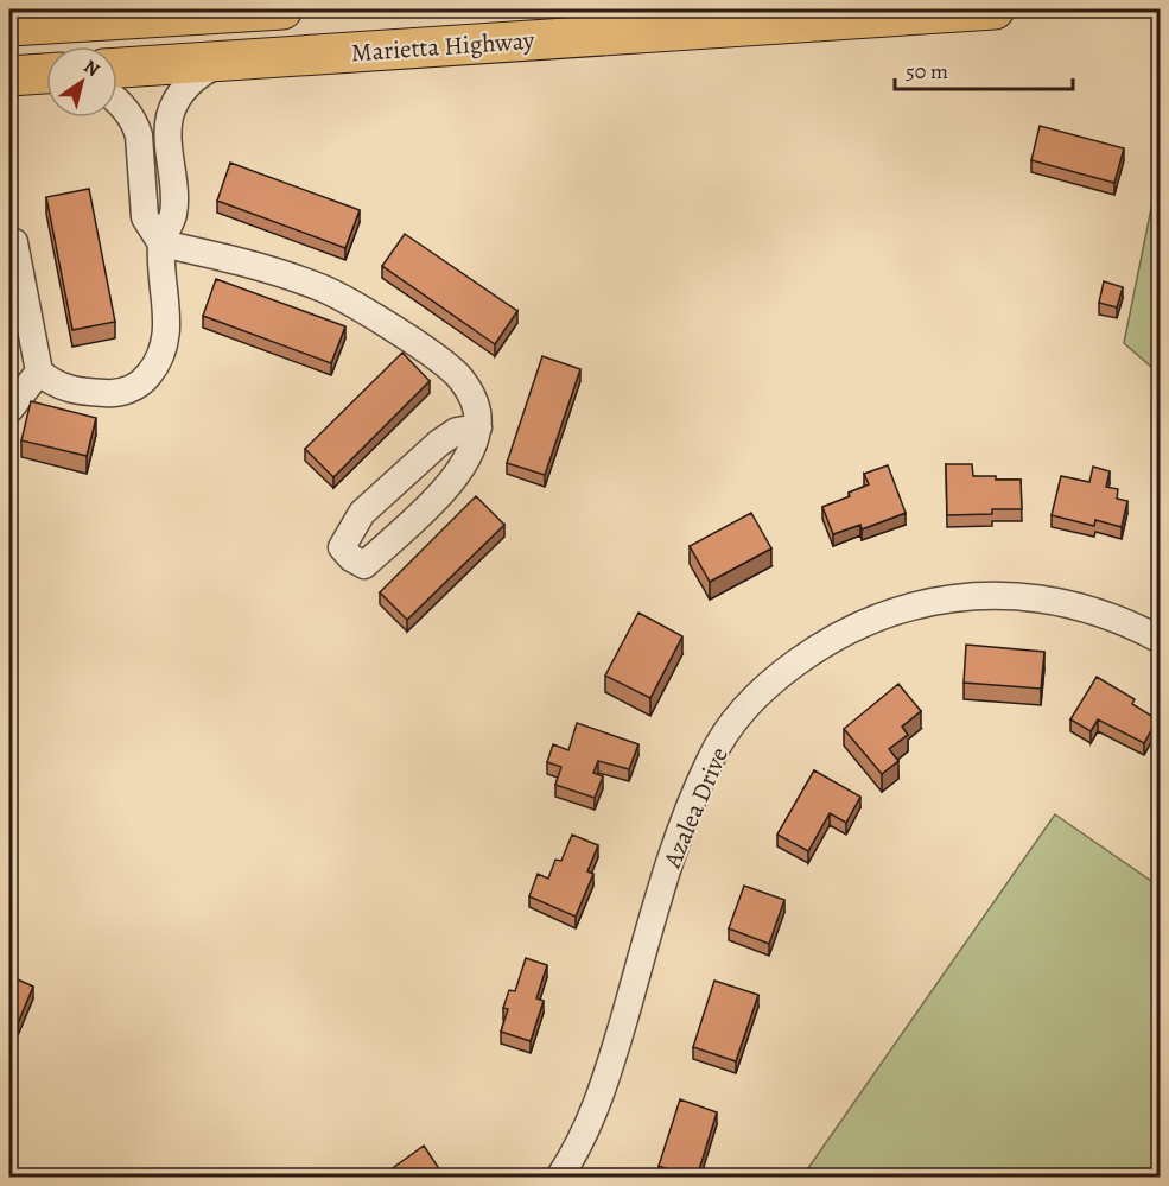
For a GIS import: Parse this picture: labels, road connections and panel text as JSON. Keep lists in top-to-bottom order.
{
  "streets": {
    "highway": ["Marietta Highway"],
    "street": ["Azalea Drive"]
  },
  "scale_bar": "50 m",
  "north": "top right"
}
